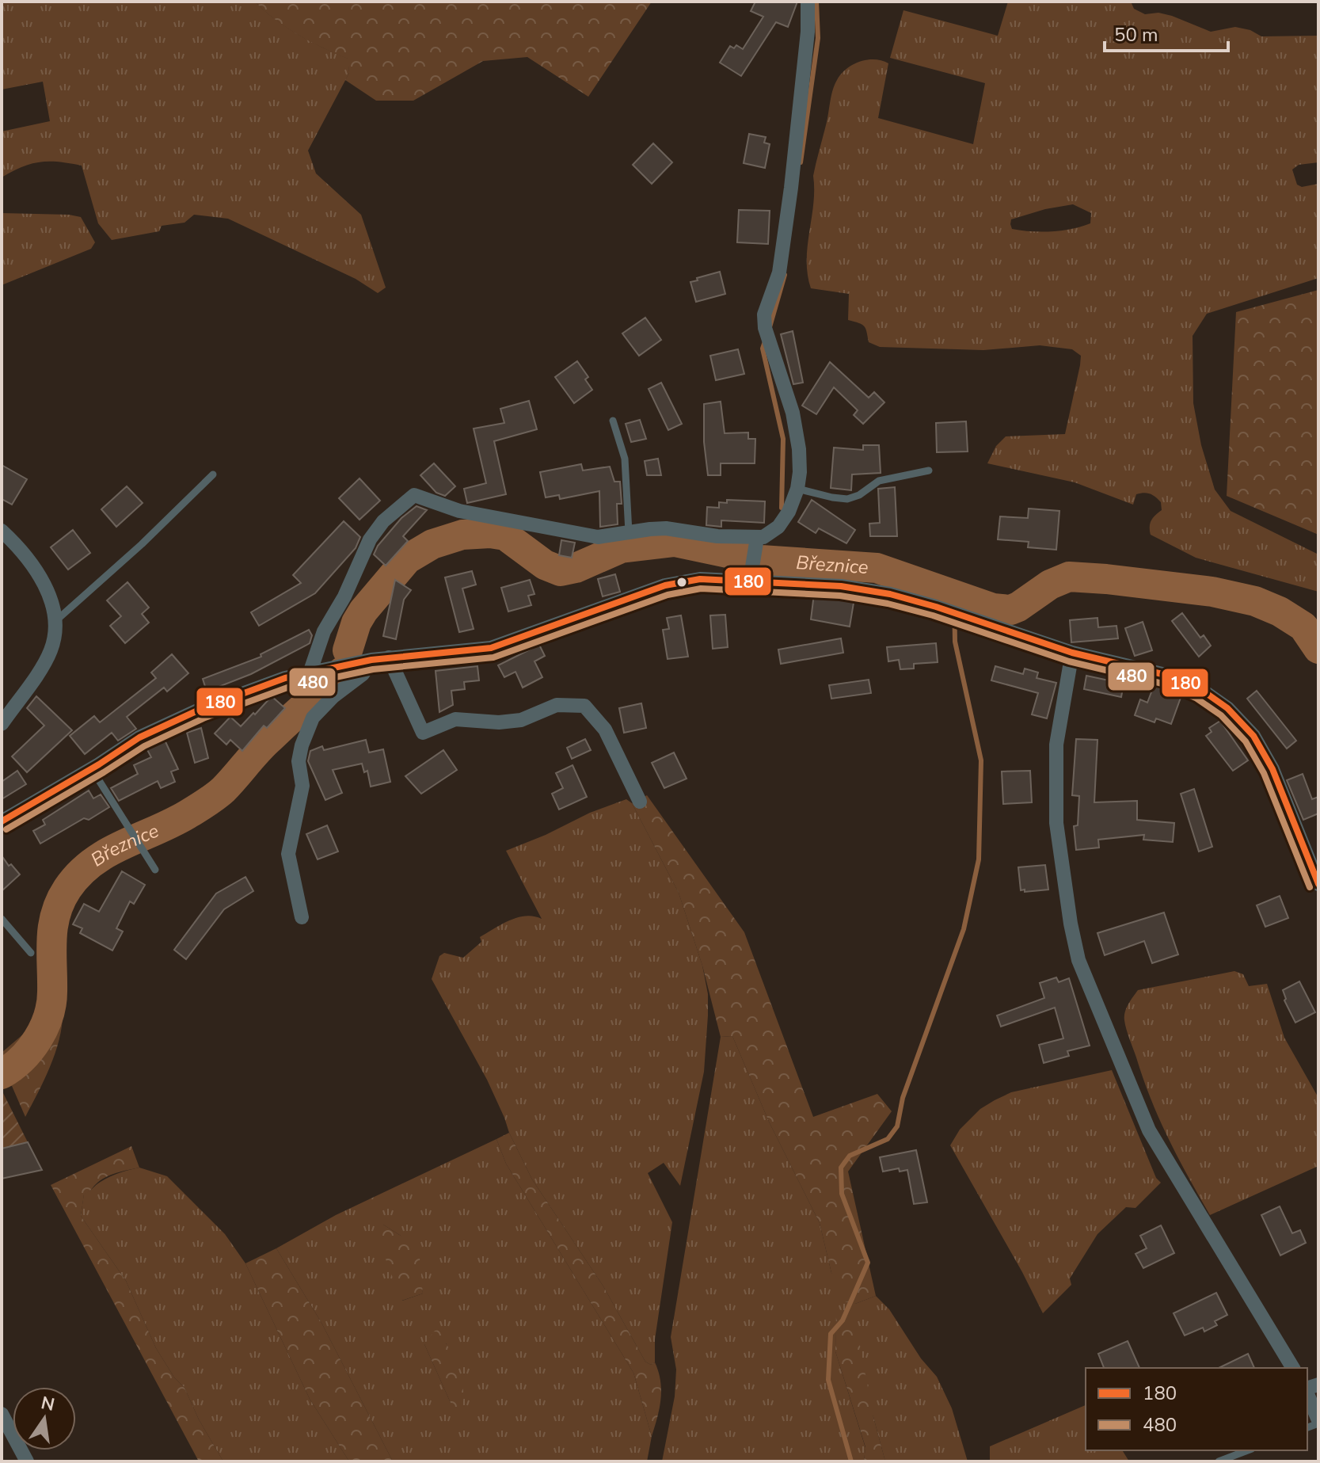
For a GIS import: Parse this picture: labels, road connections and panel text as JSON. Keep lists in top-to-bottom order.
{
  "water": ["Březnice"],
  "lines": ["transit line 180", "transit line 480"],
  "legend": ["180", "480"],
  "scale_bar": "50 m",
  "north": "top"
}
